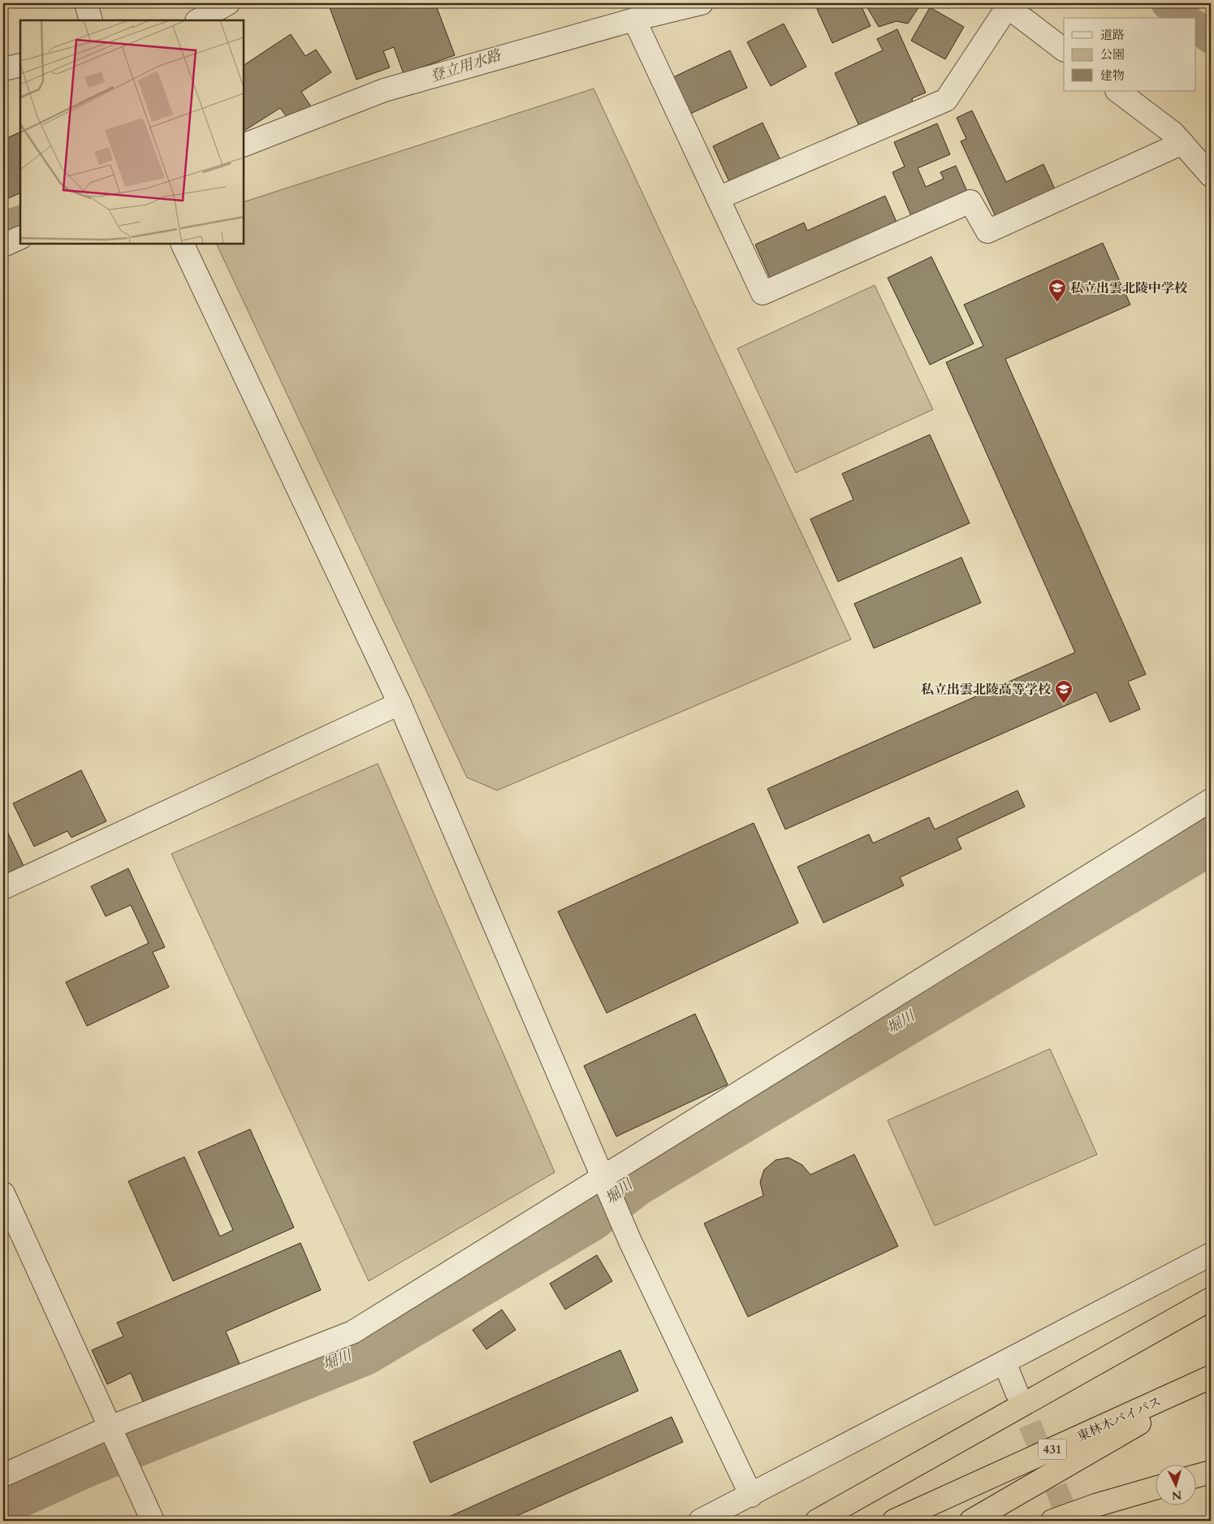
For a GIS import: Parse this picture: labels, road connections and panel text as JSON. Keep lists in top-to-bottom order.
{
  "streets": {
    "highway": ["東林木バイパス", "431"]
  },
  "water": ["登立用水路", "堀川"],
  "places": {
    "school or university": ["私立出雲北陵中学校", "私立出雲北陵高等学校"]
  },
  "legend": ["道路", "公園", "建物"],
  "north": "bottom"
}
